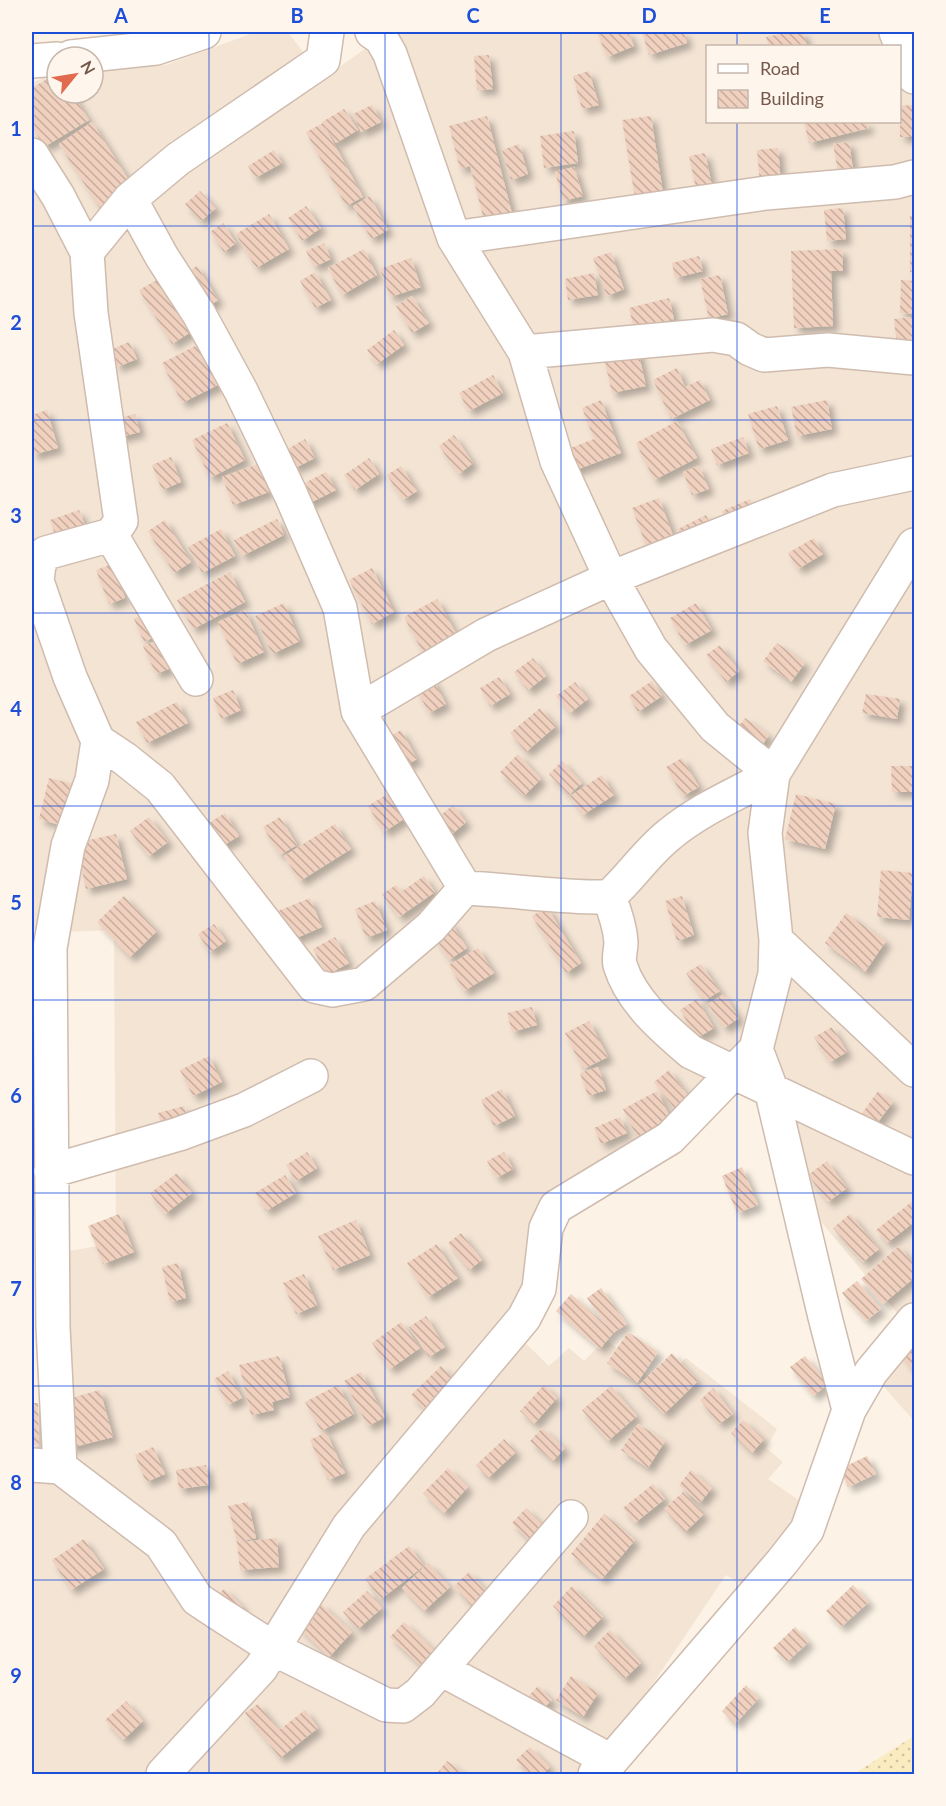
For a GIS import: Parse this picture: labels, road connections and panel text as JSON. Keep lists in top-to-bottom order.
{
  "legend": ["Road", "Building"],
  "north": "top right",
  "grid": {
    "columns": [
      "A",
      "B",
      "C",
      "D",
      "E"
    ],
    "rows": [
      "1",
      "2",
      "3",
      "4",
      "5",
      "6",
      "7",
      "8",
      "9"
    ]
  }
}
